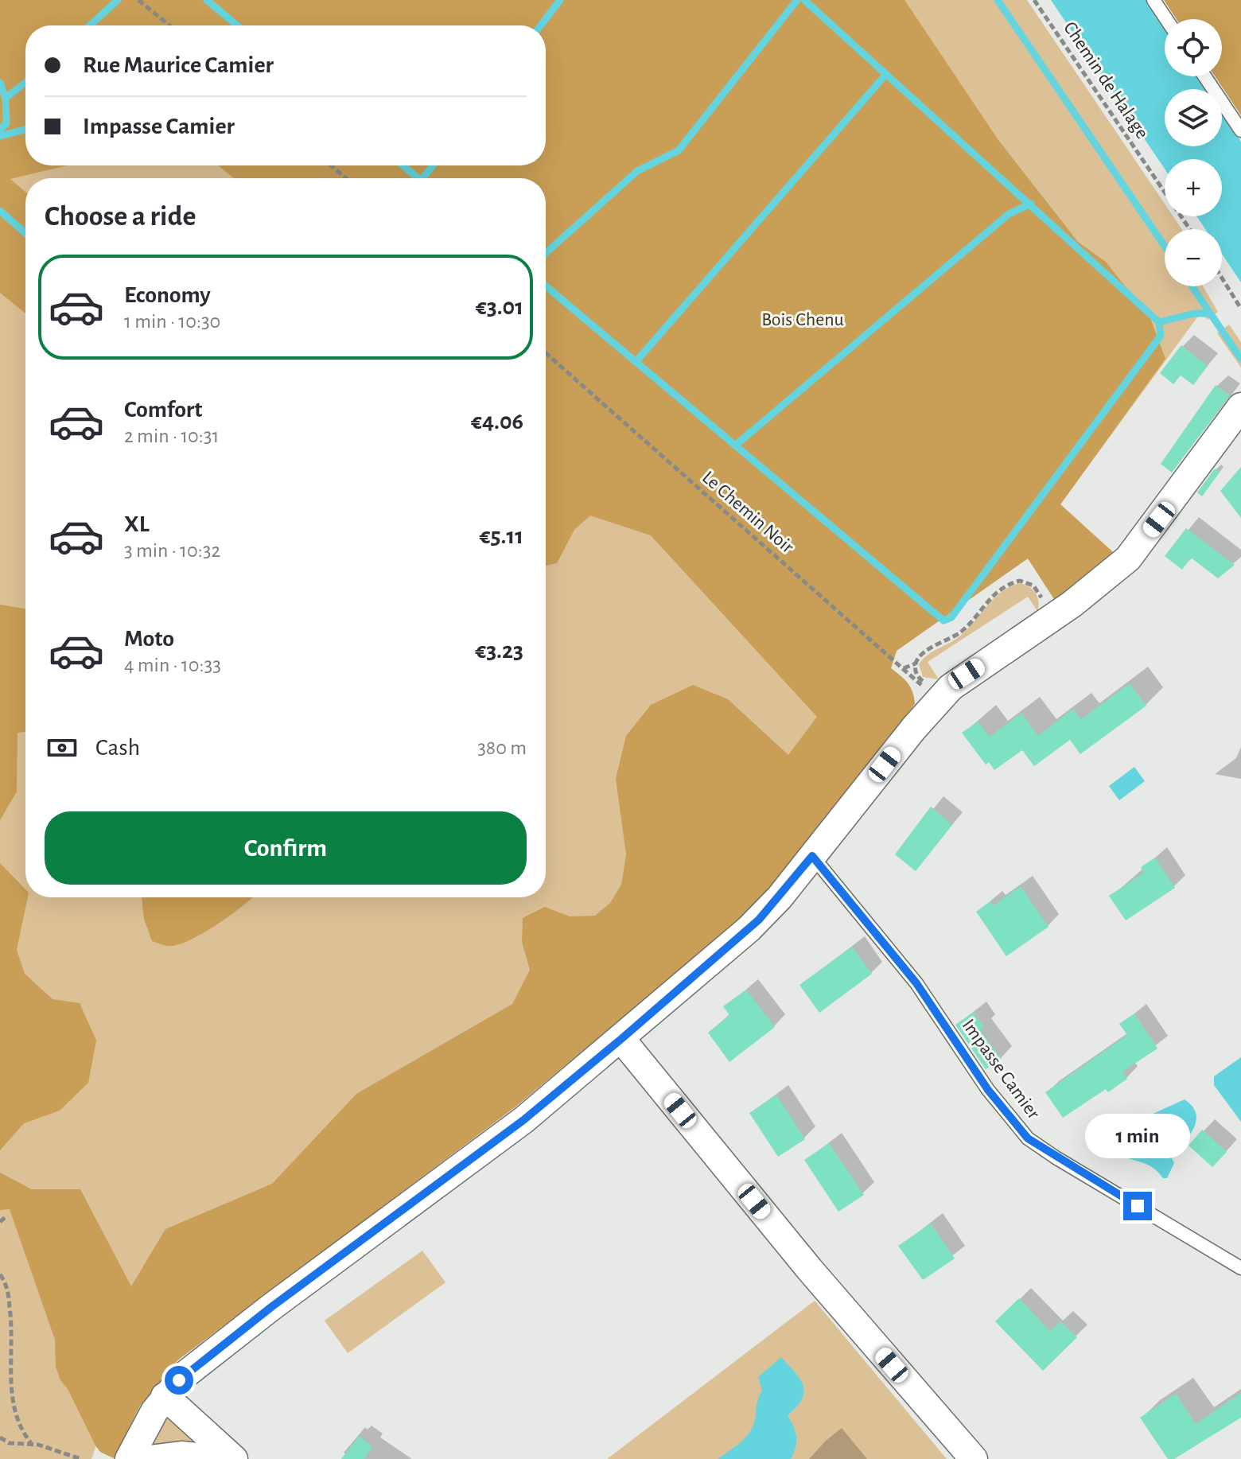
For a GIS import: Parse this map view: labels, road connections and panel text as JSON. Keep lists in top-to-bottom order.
{
  "streets": {
    "lane": ["Impasse Camier"],
    "path": ["Chemin de Halage", "Le Chemin Noir"]
  },
  "parks": ["Bois Chenu"],
  "page": {
    "map_buttons": ["+", "−"],
    "banner": ["Rue Maurice Camier", "Impasse Camier"],
    "heading": "Choose a ride",
    "list": [
      {
        "name": "Economy",
        "note": "1 min · 10:30",
        "value": "€3.01"
      },
      {
        "name": "Comfort",
        "note": "2 min · 10:31",
        "value": "€4.06"
      },
      {
        "name": "XL",
        "note": "3 min · 10:32",
        "value": "€5.11"
      },
      {
        "name": "Moto",
        "note": "4 min · 10:33",
        "value": "€3.23"
      }
    ],
    "pay": ["Cash", "380 m"],
    "buttons": "Confirm",
    "bubble": "1 min"
  }
}
